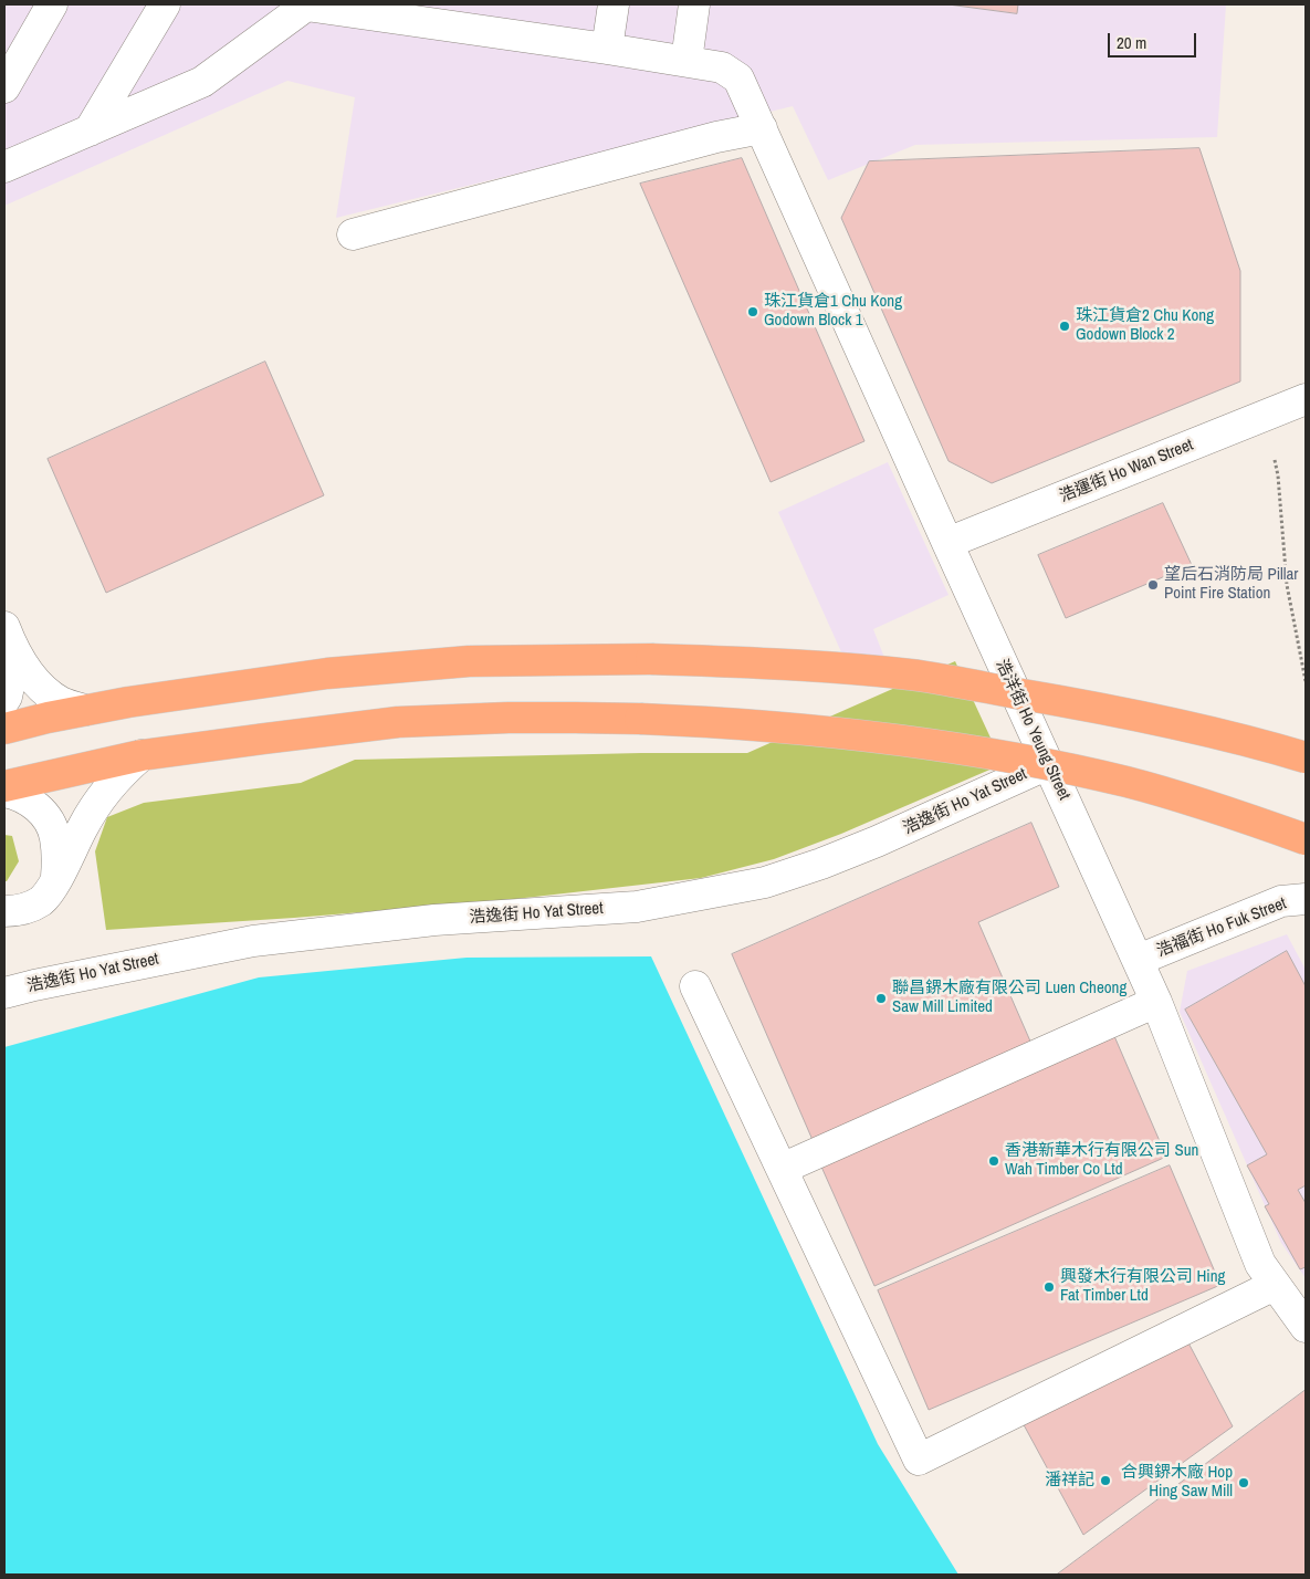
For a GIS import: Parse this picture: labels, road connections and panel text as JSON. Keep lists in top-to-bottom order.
{
  "streets": {
    "street": [
      "浩運街 Ho Wan Street",
      "浩洋街 Ho Yeung Street",
      "浩逸街 Ho Yat Street",
      "浩福街 Ho Fuk Street"
    ]
  },
  "crossings": [
    ["浩運街 Ho Wan Street", "浩洋街 Ho Yeung Street"],
    ["浩洋街 Ho Yeung Street", "浩逸街 Ho Yat Street"],
    ["浩洋街 Ho Yeung Street", "浩福街 Ho Fuk Street"]
  ],
  "places": [
    "珠江貨倉1 Chu Kong Godown Block 1",
    "珠江貨倉2 Chu Kong Godown Block 2",
    "望后石消防局 Pillar Point Fire Station",
    "聯昌鎅木廠有限公司 Luen Cheong Saw Mill Limited",
    "香港新華木行有限公司 Sun Wah Timber Co Ltd",
    "興發木行有限公司 Hing Fat Timber Ltd",
    "潘祥記",
    "合興鎅木廠 Hop Hing Saw Mill"
  ],
  "scale_bar": "20 m"
}
